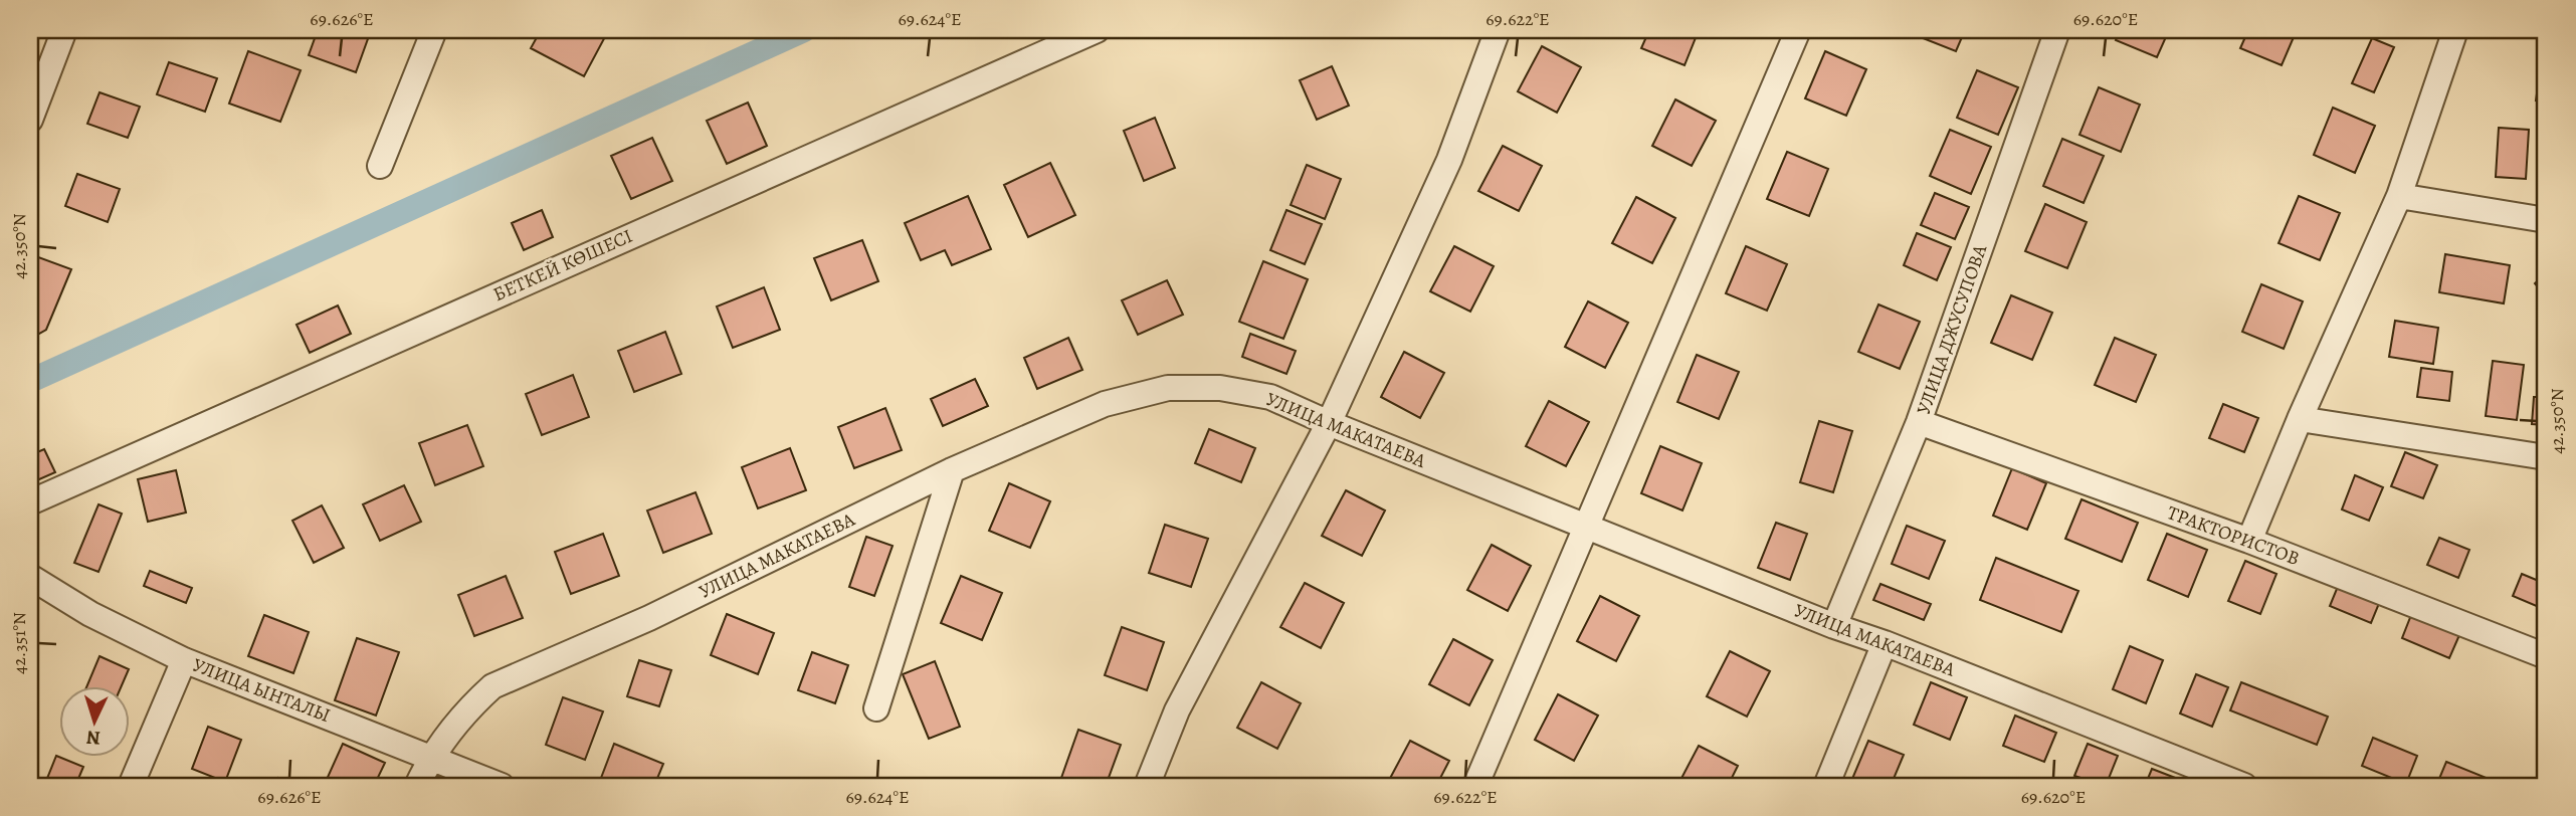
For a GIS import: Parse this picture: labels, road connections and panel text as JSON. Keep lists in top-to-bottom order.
{
  "streets": {
    "street": [
      "БЕТКЕЙ КӨШЕСІ",
      "УЛИЦА ДЖУСУПОВА",
      "УЛИЦА МАКАТАЕВА",
      "ТРАКТОРИСТОВ",
      "УЛИЦА ЫНТАЛЫ"
    ]
  },
  "crossings": [
    ["УЛИЦА ДЖУСУПОВА", "УЛИЦА МАКАТАЕВА"],
    ["УЛИЦА ДЖУСУПОВА", "ТРАКТОРИСТОВ"],
    ["УЛИЦА МАКАТАЕВА", "УЛИЦА ЫНТАЛЫ"]
  ],
  "north": "bottom",
  "coordinates": [
    "69.626°E",
    "69.624°E",
    "69.622°E",
    "69.620°E",
    "42.350°N",
    "42.351°N"
  ]
}
